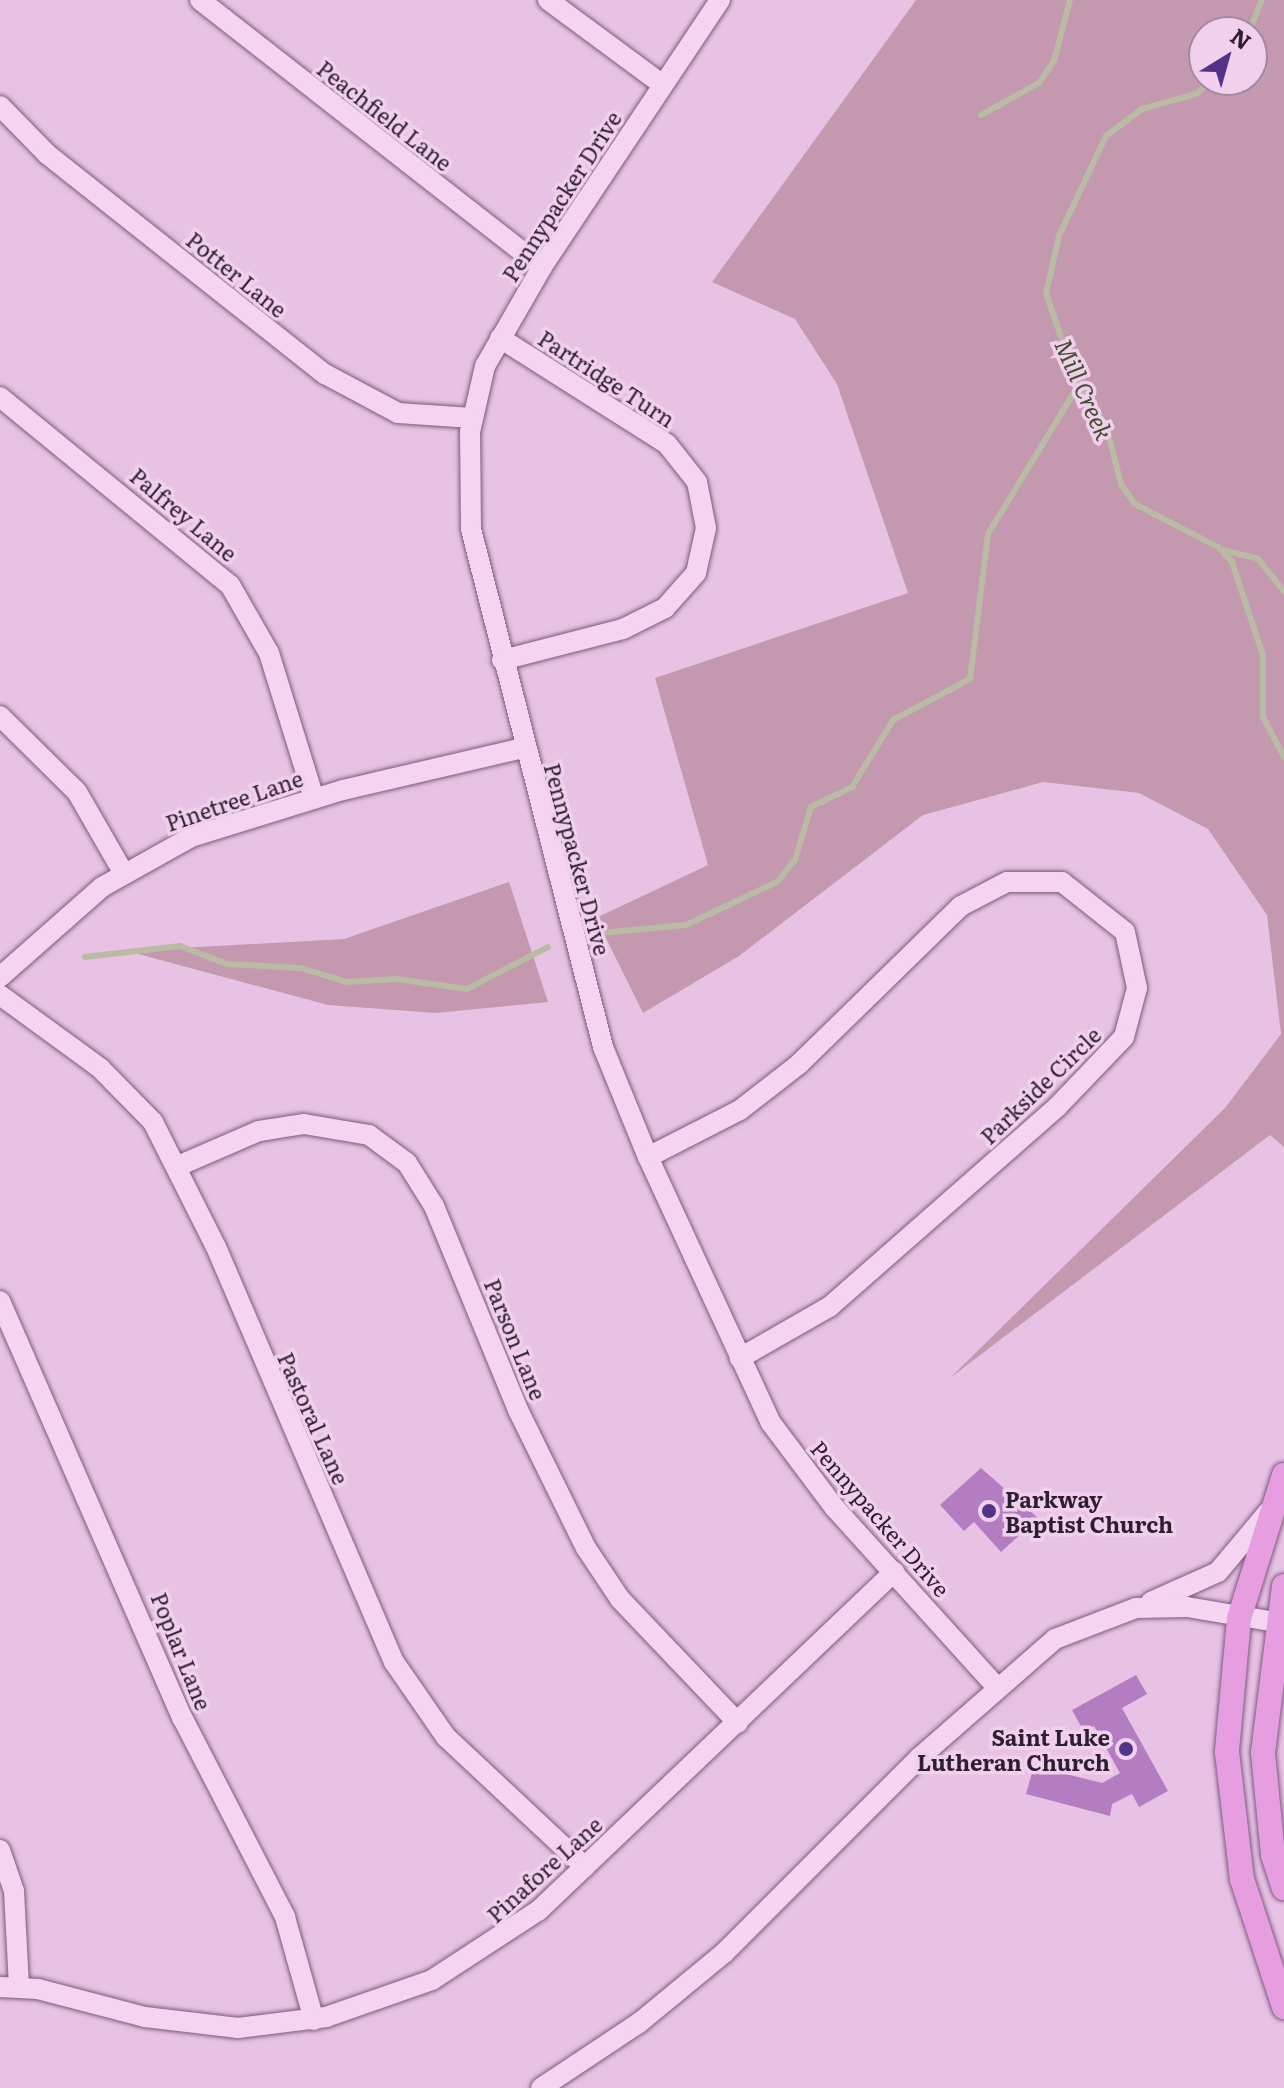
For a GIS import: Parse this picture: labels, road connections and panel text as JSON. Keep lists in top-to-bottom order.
{
  "streets": {
    "street": [
      "Peachfield Lane",
      "Pennypacker Drive",
      "Potter Lane",
      "Partridge Turn",
      "Palfrey Lane",
      "Pinetree Lane",
      "Parkside Circle",
      "Parson Lane",
      "Pastoral Lane",
      "Poplar Lane",
      "Pinafore Lane"
    ]
  },
  "crossings": [
    ["Peachfield Lane", "Pennypacker Drive"],
    ["Pennypacker Drive", "Potter Lane"],
    ["Pennypacker Drive", "Partridge Turn"],
    ["Pennypacker Drive", "Pinetree Lane"],
    ["Pennypacker Drive", "Parkside Circle"],
    ["Pennypacker Drive", "Pinafore Lane"],
    ["Palfrey Lane", "Pinetree Lane"],
    ["Parson Lane", "Pastoral Lane"],
    ["Parson Lane", "Pinafore Lane"],
    ["Pastoral Lane", "Pinafore Lane"],
    ["Poplar Lane", "Pinafore Lane"]
  ],
  "water": ["Mill Creek"],
  "places": ["Parkway Baptist Church", "Saint Luke Lutheran Church"],
  "north": "top right"
}
